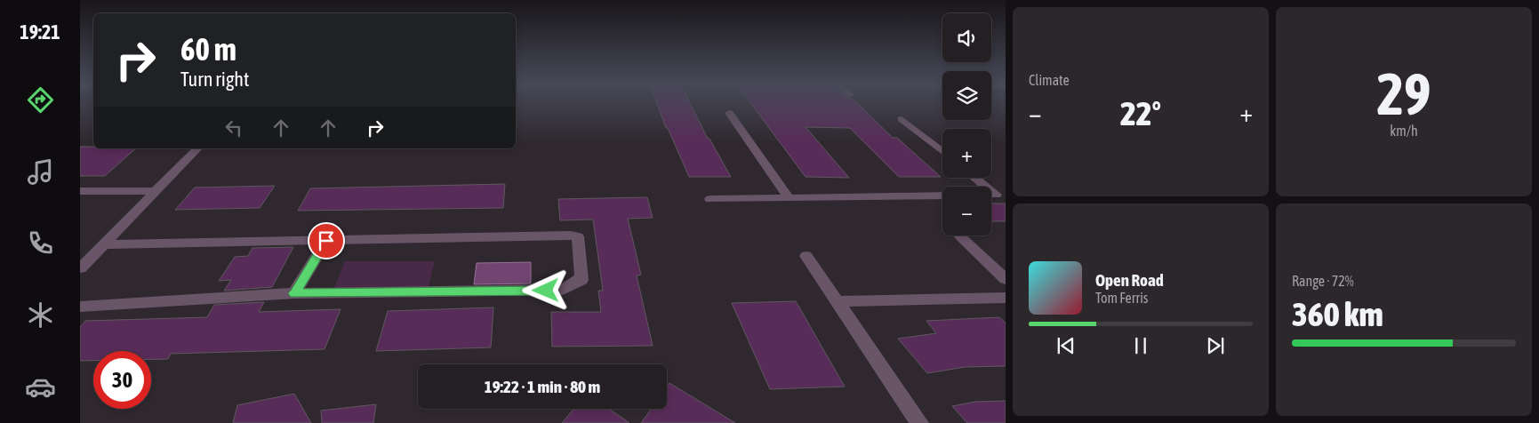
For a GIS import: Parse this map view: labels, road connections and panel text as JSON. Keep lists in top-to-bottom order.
{
  "page": {
    "tabs": "19:21",
    "tile": [
      "Climate",
      ["29", "km/h"],
      ["Range · 72%", "360 km"]
    ],
    "map_buttons": ["+", "−"],
    "turn": ["60 m", "Turn right"],
    "heat": ["−", "22°", "+"],
    "song": ["Open Road", "Tom Ferris"],
    "limit": "30",
    "trip": "19:22 · 1 min · 80 m"
  }
}
